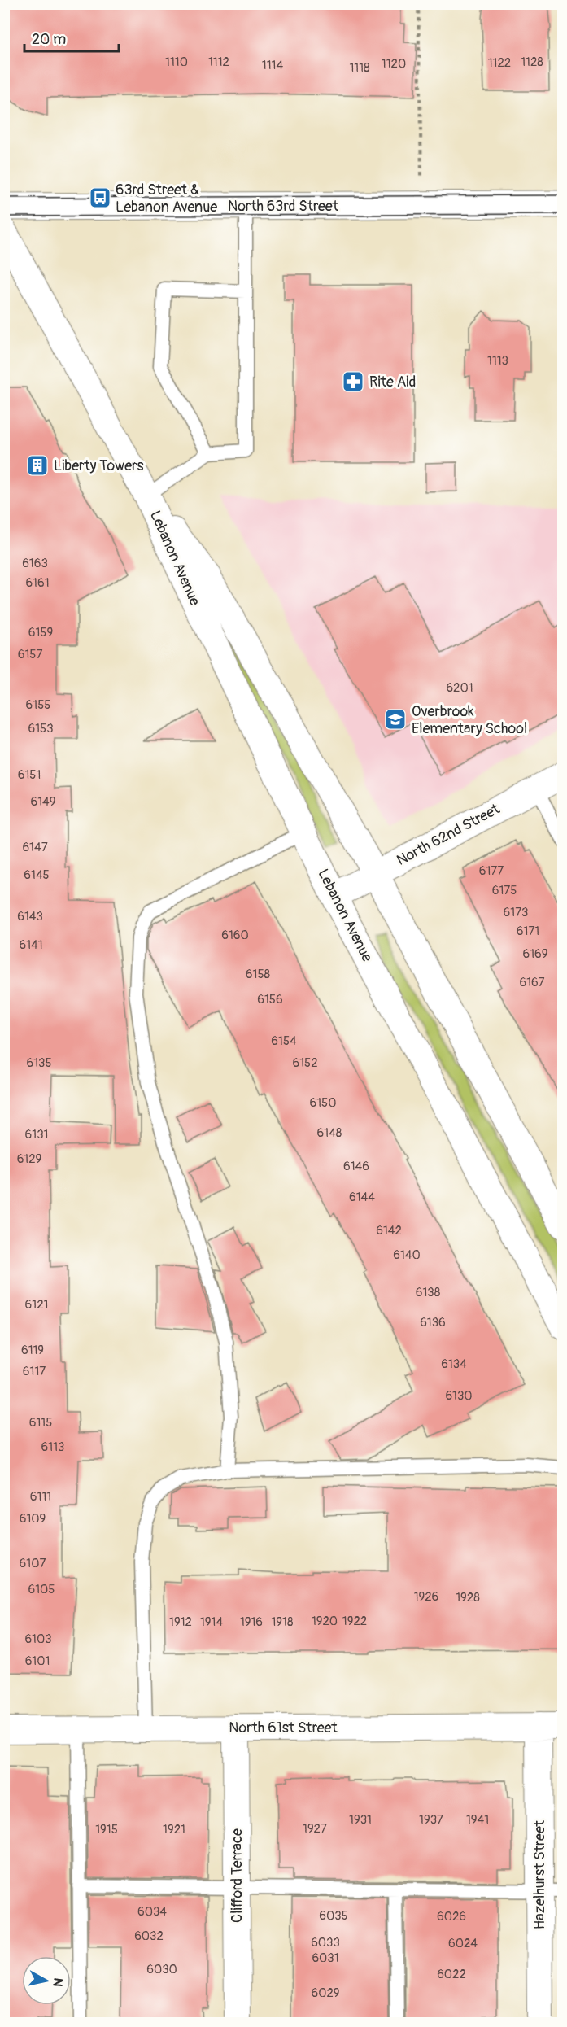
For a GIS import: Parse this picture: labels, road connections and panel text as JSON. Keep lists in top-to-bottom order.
{
  "streets": {
    "main road": ["North 63rd Street"],
    "street": [
      "Lebanon Avenue",
      "North 62nd Street",
      "North 61st Street",
      "Hazelhurst Street",
      "Clifford Terrace"
    ]
  },
  "crossings": [
    ["Lebanon Avenue", "North 62nd Street"],
    ["North 61st Street", "Hazelhurst Street"],
    ["North 61st Street", "Clifford Terrace"]
  ],
  "places": {
    "bus stop": ["63rd Street & Lebanon Avenue"],
    "pharmacy": ["Rite Aid"],
    "building": ["Liberty Towers"],
    "school or university": ["Overbrook Elementary School"]
  },
  "house_numbers": [
    "1110",
    "1112",
    "1128",
    "1122",
    "1120",
    "1114",
    "1118",
    "1113",
    "6163",
    "6161",
    "6159",
    "6157",
    "6201",
    "6155",
    "6153",
    "6151",
    "6149",
    "6147",
    "6177",
    "6145",
    "6175",
    "6173",
    "6143",
    "6171",
    "6160",
    "6141",
    "6169",
    "6158",
    "6167",
    "6156",
    "6154",
    "6135",
    "6152",
    "6150",
    "6148",
    "6131",
    "6129",
    "6146",
    "6144",
    "6142",
    "6140",
    "6138",
    "6121",
    "6136",
    "6119",
    "6134",
    "6117",
    "6130",
    "6115",
    "6113",
    "6111",
    "6109",
    "6107",
    "6105",
    "1926",
    "1928",
    "1920",
    "1922",
    "1912",
    "1914",
    "1916",
    "1918",
    "6103",
    "6101",
    "1931",
    "1937",
    "1941",
    "1927",
    "1915",
    "1921",
    "6034",
    "6035",
    "6026",
    "6032",
    "6033",
    "6024",
    "6031",
    "6030",
    "6022",
    "6029"
  ],
  "scale_bar": "20 m",
  "north": "right"
}
